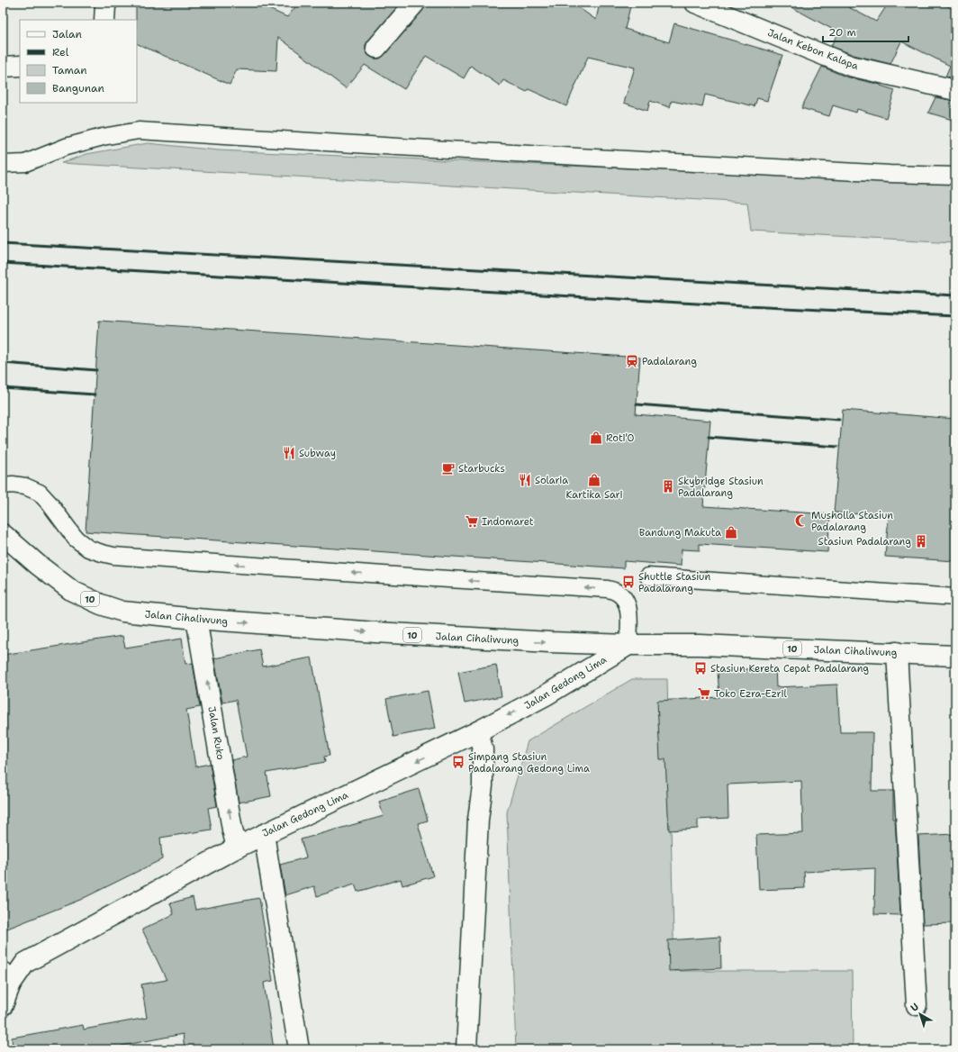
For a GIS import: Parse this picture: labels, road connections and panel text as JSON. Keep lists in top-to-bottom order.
{
  "streets": {
    "main road": [
      "Jalan Kebon Kalapa",
      "10",
      "Jalan Cihaliwung",
      "Jalan Gedong Lima",
      "Jalan Ruko"
    ]
  },
  "crossings": [
    ["Jalan Cihaliwung", "Jalan Gedong Lima"],
    ["Jalan Cihaliwung", "Jalan Ruko"],
    ["Jalan Gedong Lima", "Jalan Ruko"]
  ],
  "one_way": ["Jalan Cihaliwung", "Jalan Gedong Lima", "Jalan Ruko"],
  "places": {
    "station": ["Padalarang"],
    "shop": ["Roti'O", "Kartika Sari", "Bandung Makuta"],
    "restaurant": ["Subway", "Solaria"],
    "cafe": ["Starbucks"],
    "building": ["Skybridge Stasiun Padalarang", "Stasiun Padalarang"],
    "mosque": ["Musholla Stasiun Padalarang"],
    "supermarket": ["Indomaret", "Toko Ezra-Ezril"],
    "bus stop": ["Shuttle Stasiun Padalarang", "Stasiun Kereta Cepat Padalarang", "Simpang Stasiun Padalarang Gedong Lima"]
  },
  "legend": [
    "Jalan",
    "Rel",
    "Taman",
    "Bangunan"
  ],
  "scale_bar": "20 m",
  "north": "top left"
}
